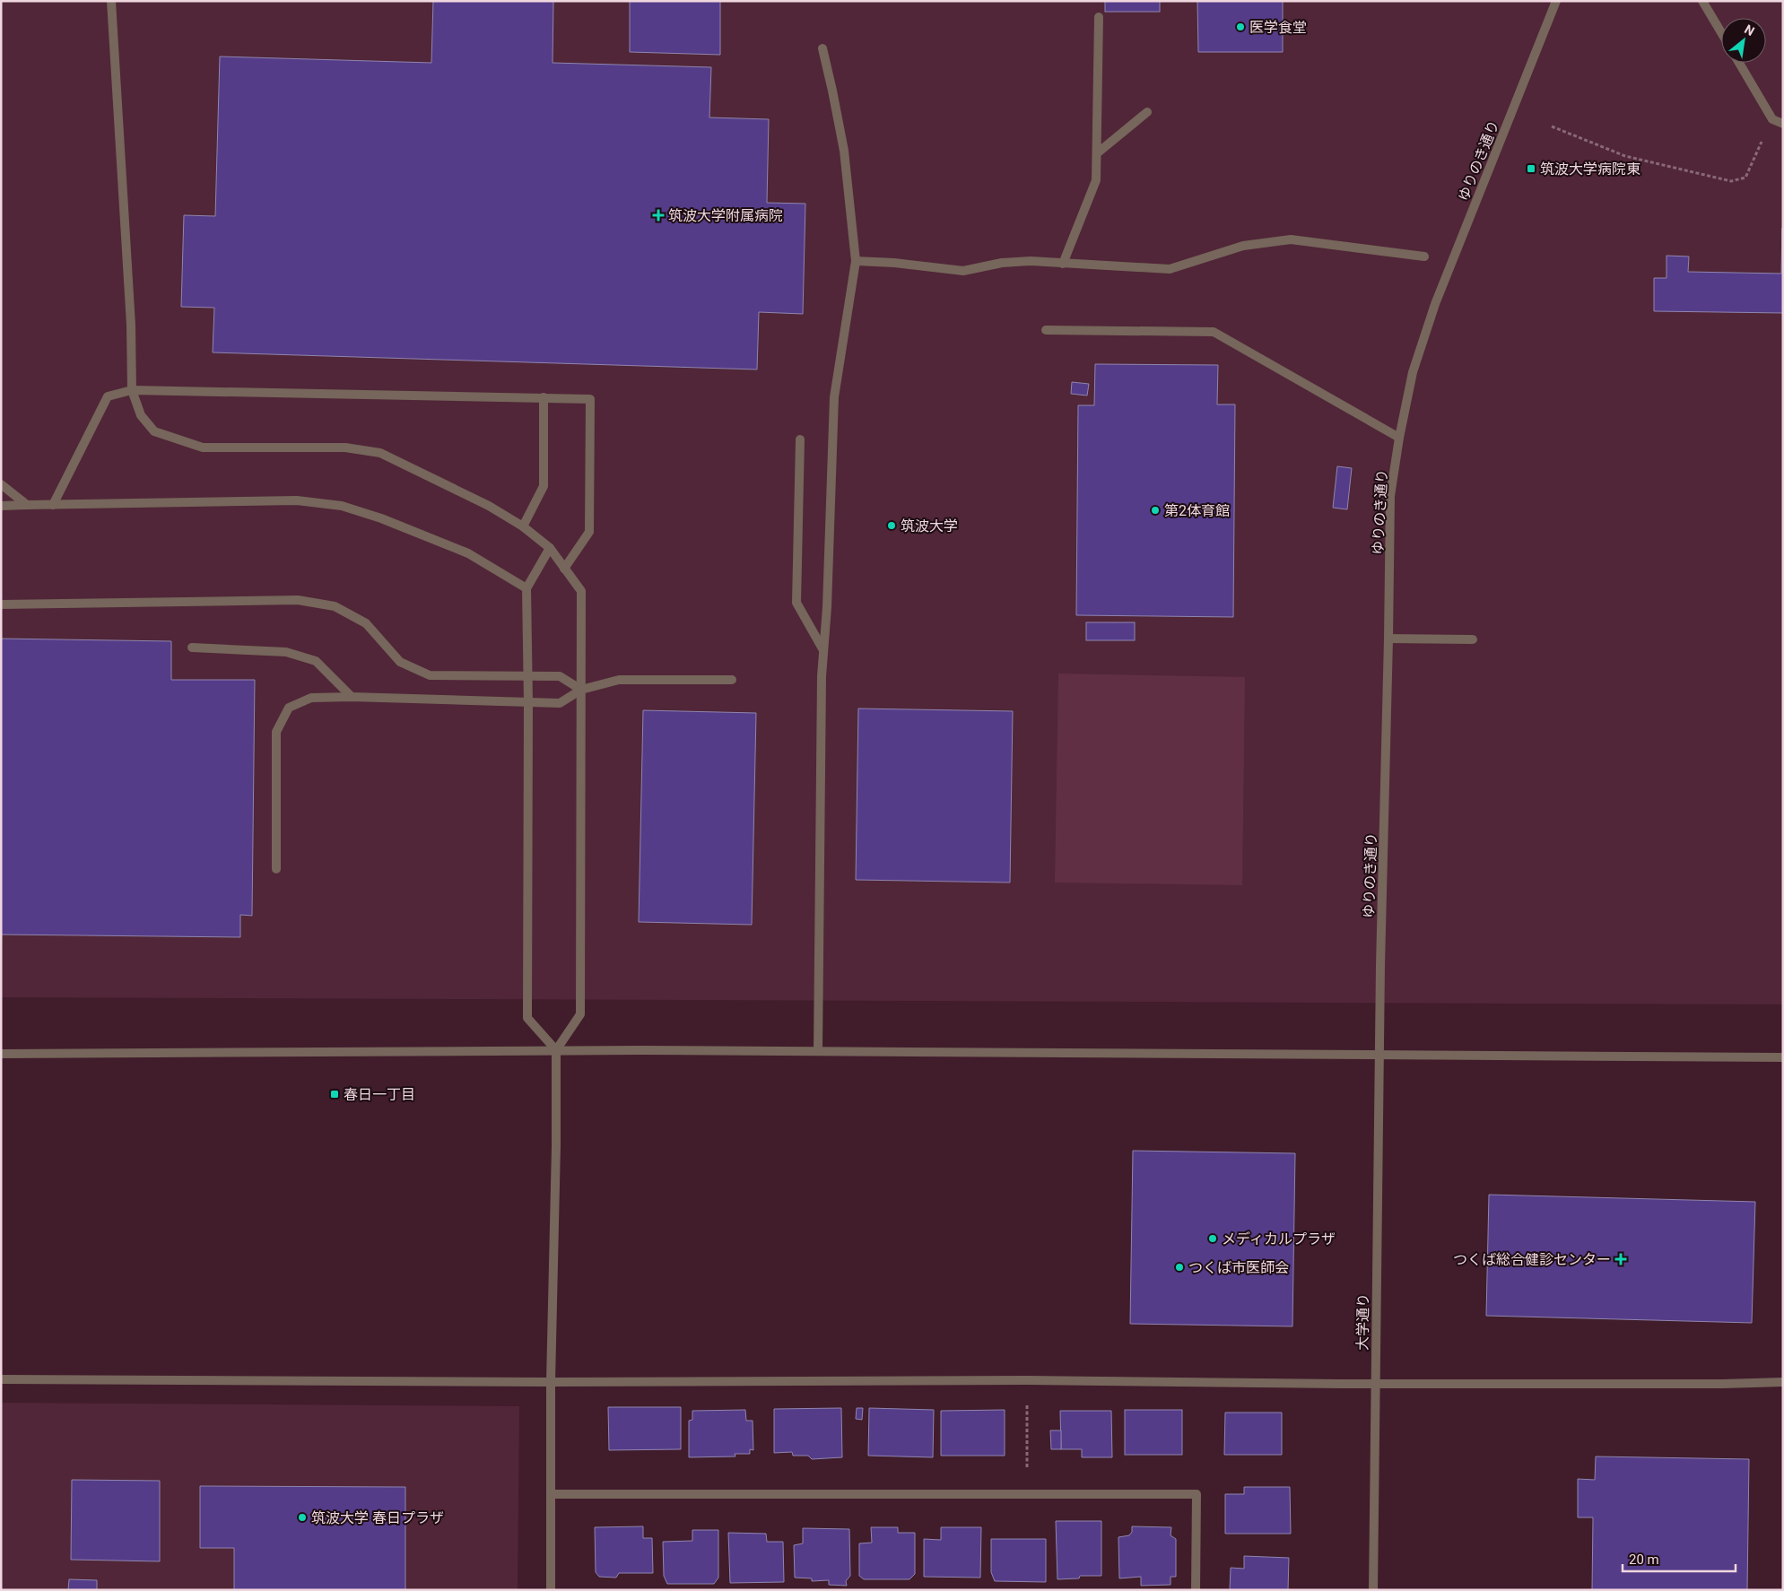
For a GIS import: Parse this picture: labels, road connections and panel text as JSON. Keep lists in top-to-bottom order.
{
  "streets": {
    "street": ["ゆりのき通り", "大学通り"]
  },
  "crossings": [
    ["ゆりのき通り", "大学通り"]
  ],
  "places": {
    "other": [
      "医学食堂",
      "第2体育館",
      "筑波大学",
      "メディカルプラザ",
      "つくば市医師会",
      "筑波大学 春日プラザ"
    ],
    "transit": ["筑波大学病院東", "春日一丁目"],
    "health": ["筑波大学附属病院", "つくば総合健診センター"]
  },
  "scale_bar": "20 m",
  "north": "top right"
}
